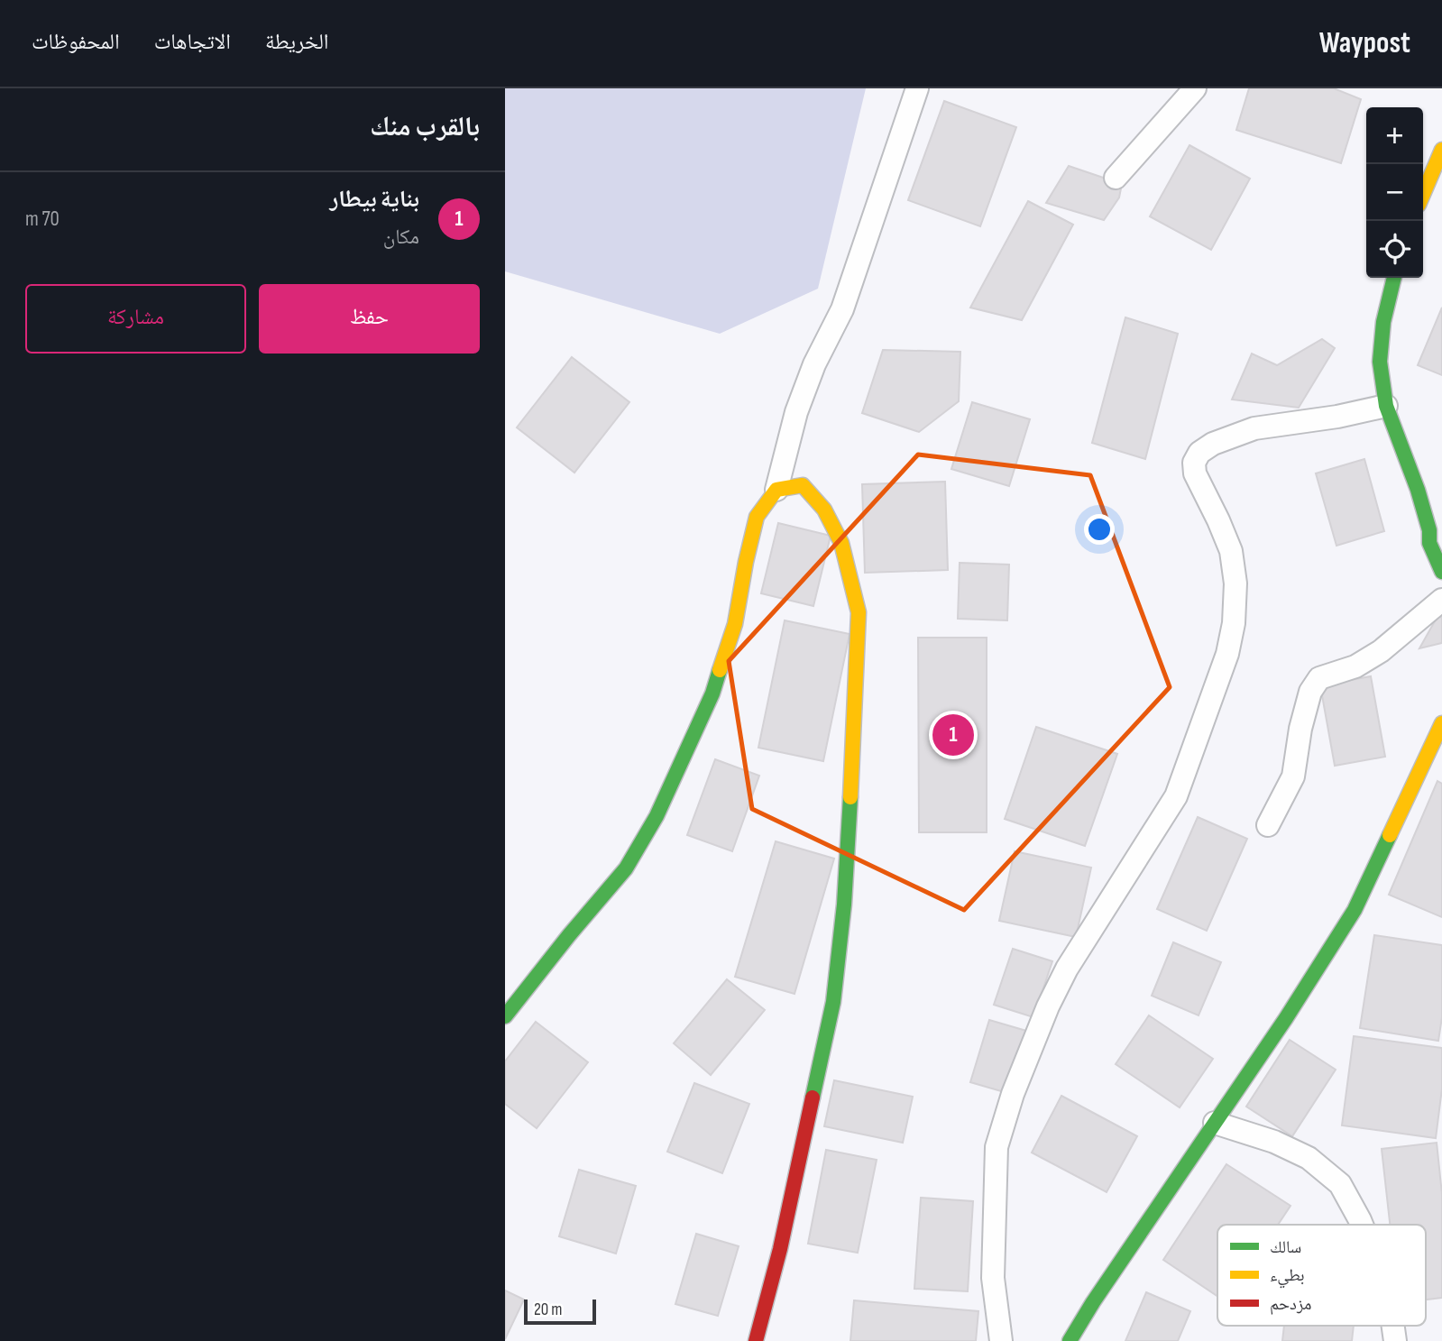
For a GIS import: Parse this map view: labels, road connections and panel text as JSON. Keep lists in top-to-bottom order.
{
  "legend": ["سالك", "بطيء", "مزدحم"],
  "scale_bar": "20 m",
  "page": {
    "header": "Waypost",
    "nav": ["الخريطة", "الاتجاهات", "المحفوظات"],
    "heading": "بالقرب منك",
    "map_buttons": ["+", "−"],
    "list": [
      {
        "mark": "1",
        "name": "بناية بيطار",
        "note": "مكان",
        "value": "70 m"
      }
    ],
    "buttons": ["حفظ", "مشاركة"],
    "pins": "1",
    "scale": "20 m"
  }
}
